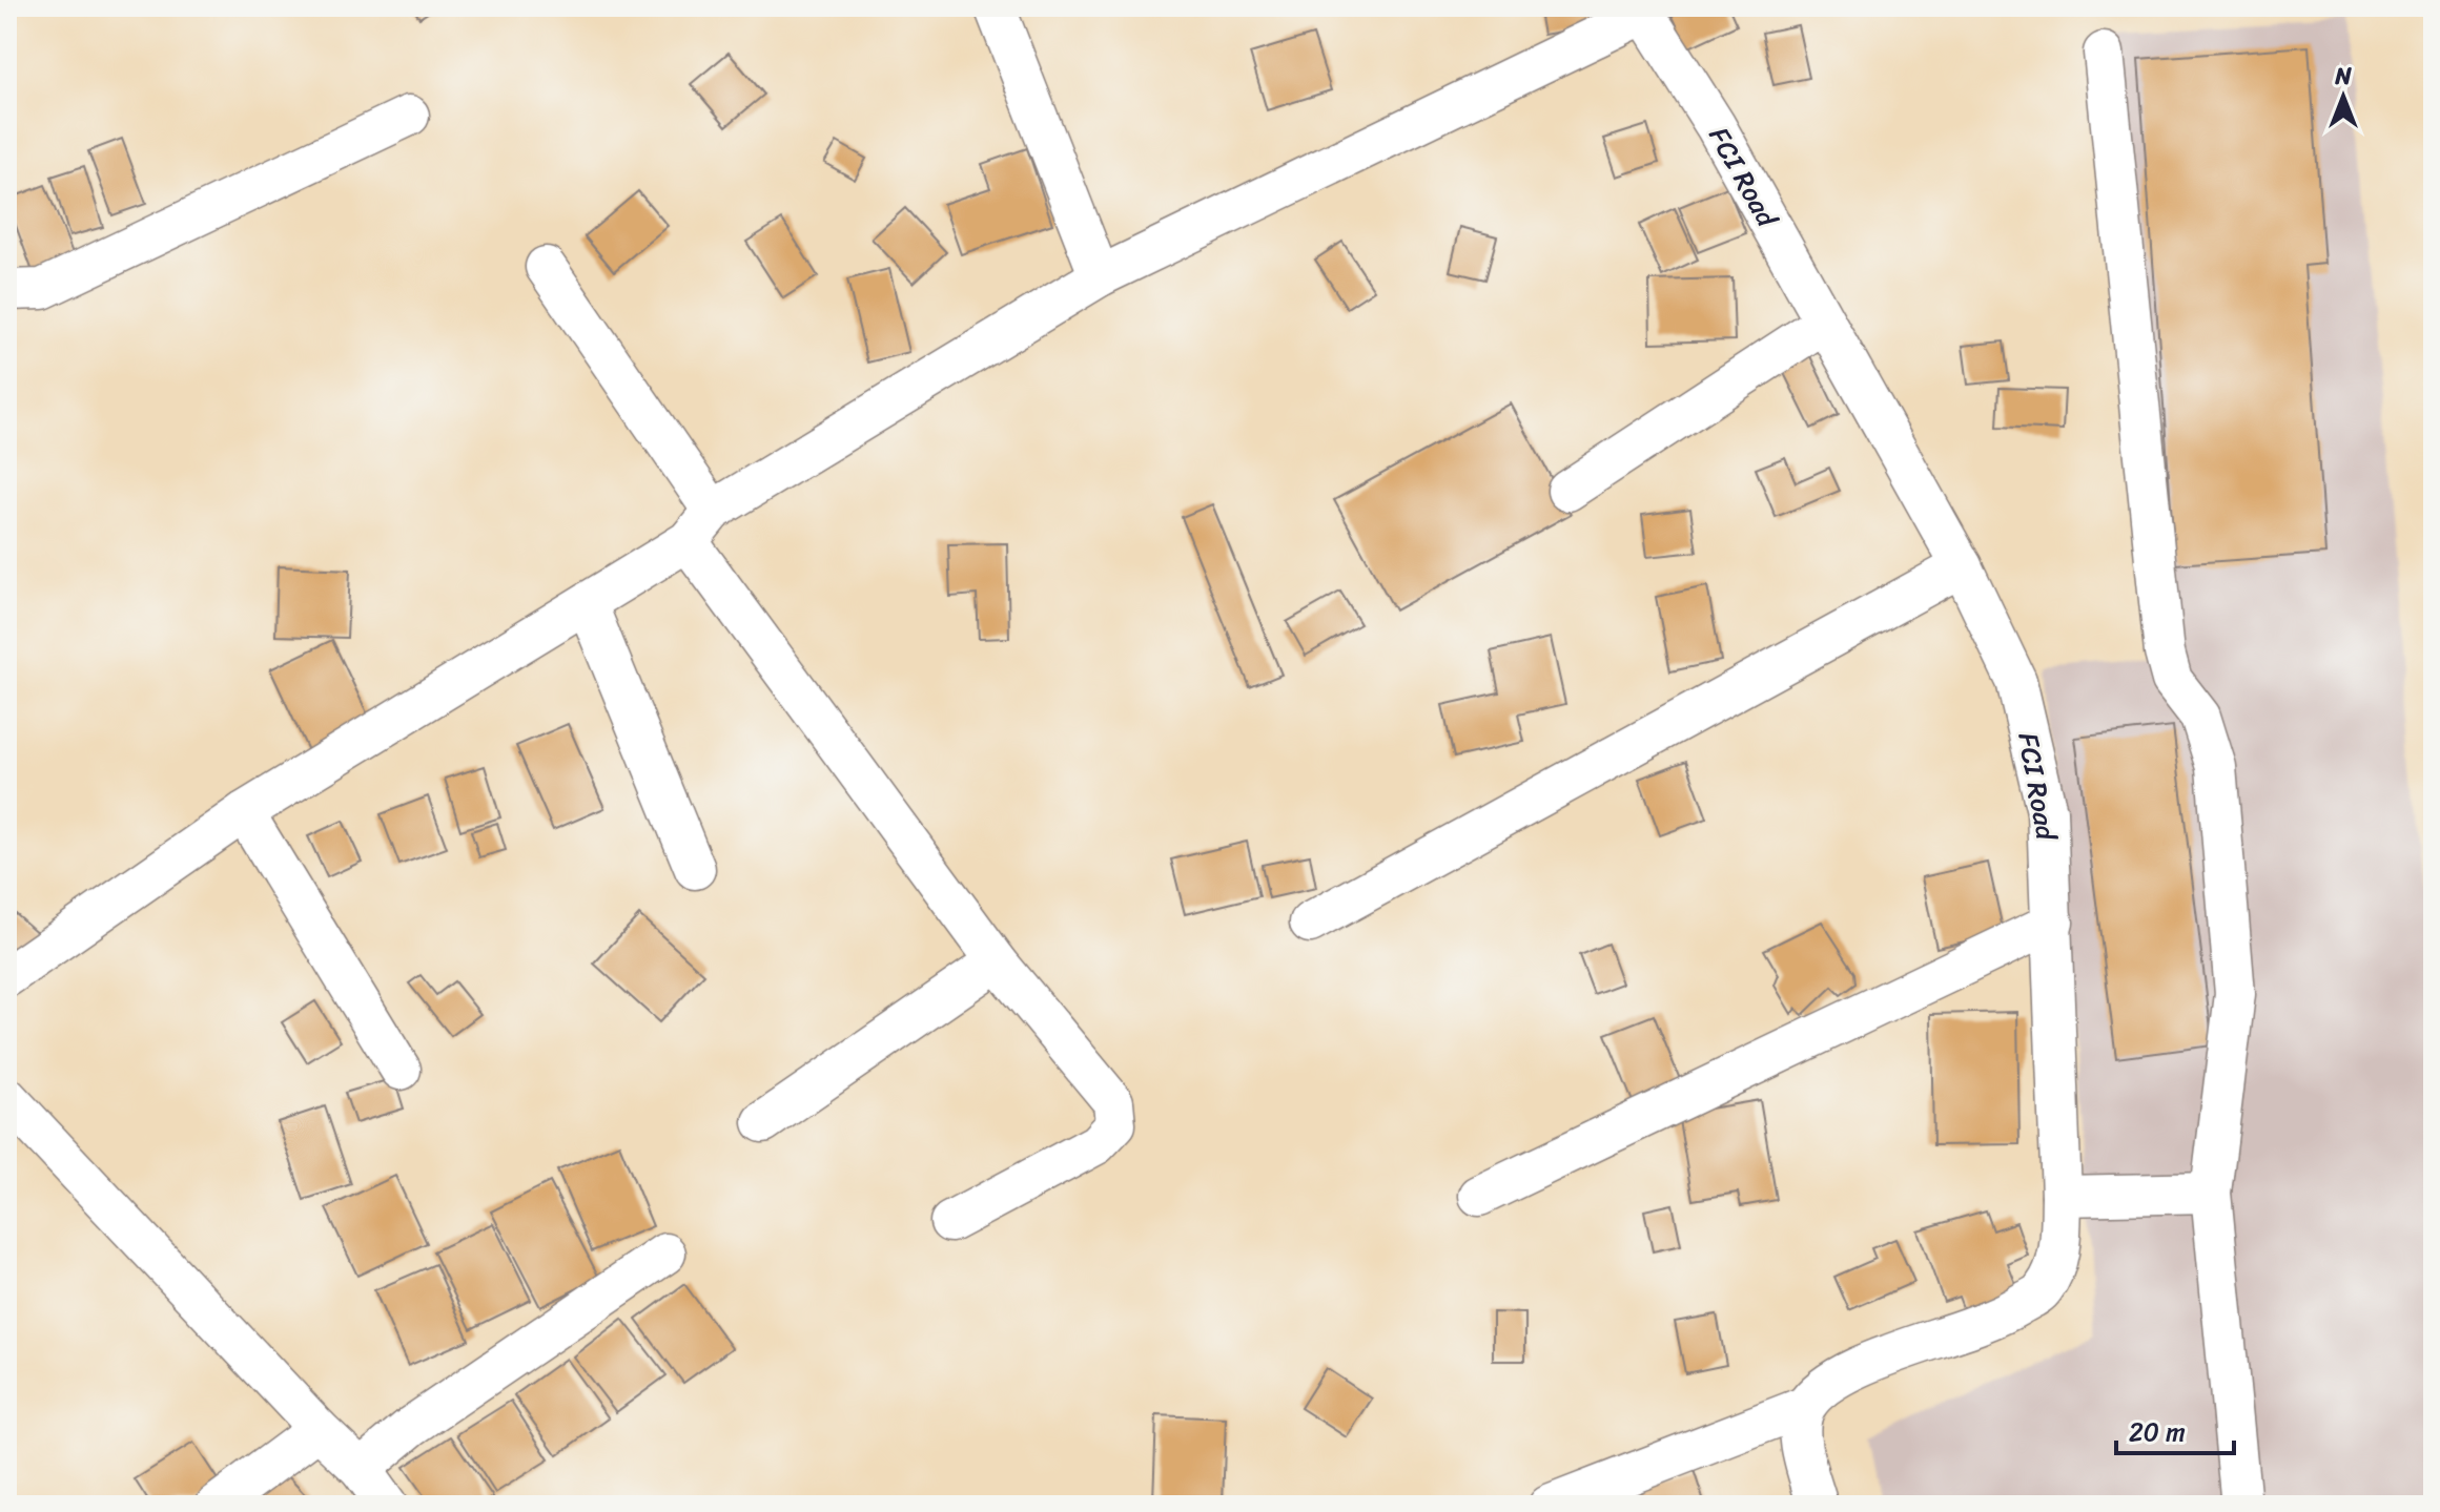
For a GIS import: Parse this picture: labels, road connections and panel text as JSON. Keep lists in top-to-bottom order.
{
  "streets": {
    "street": ["FCI Road"]
  },
  "scale_bar": "20 m",
  "north": "top"
}
